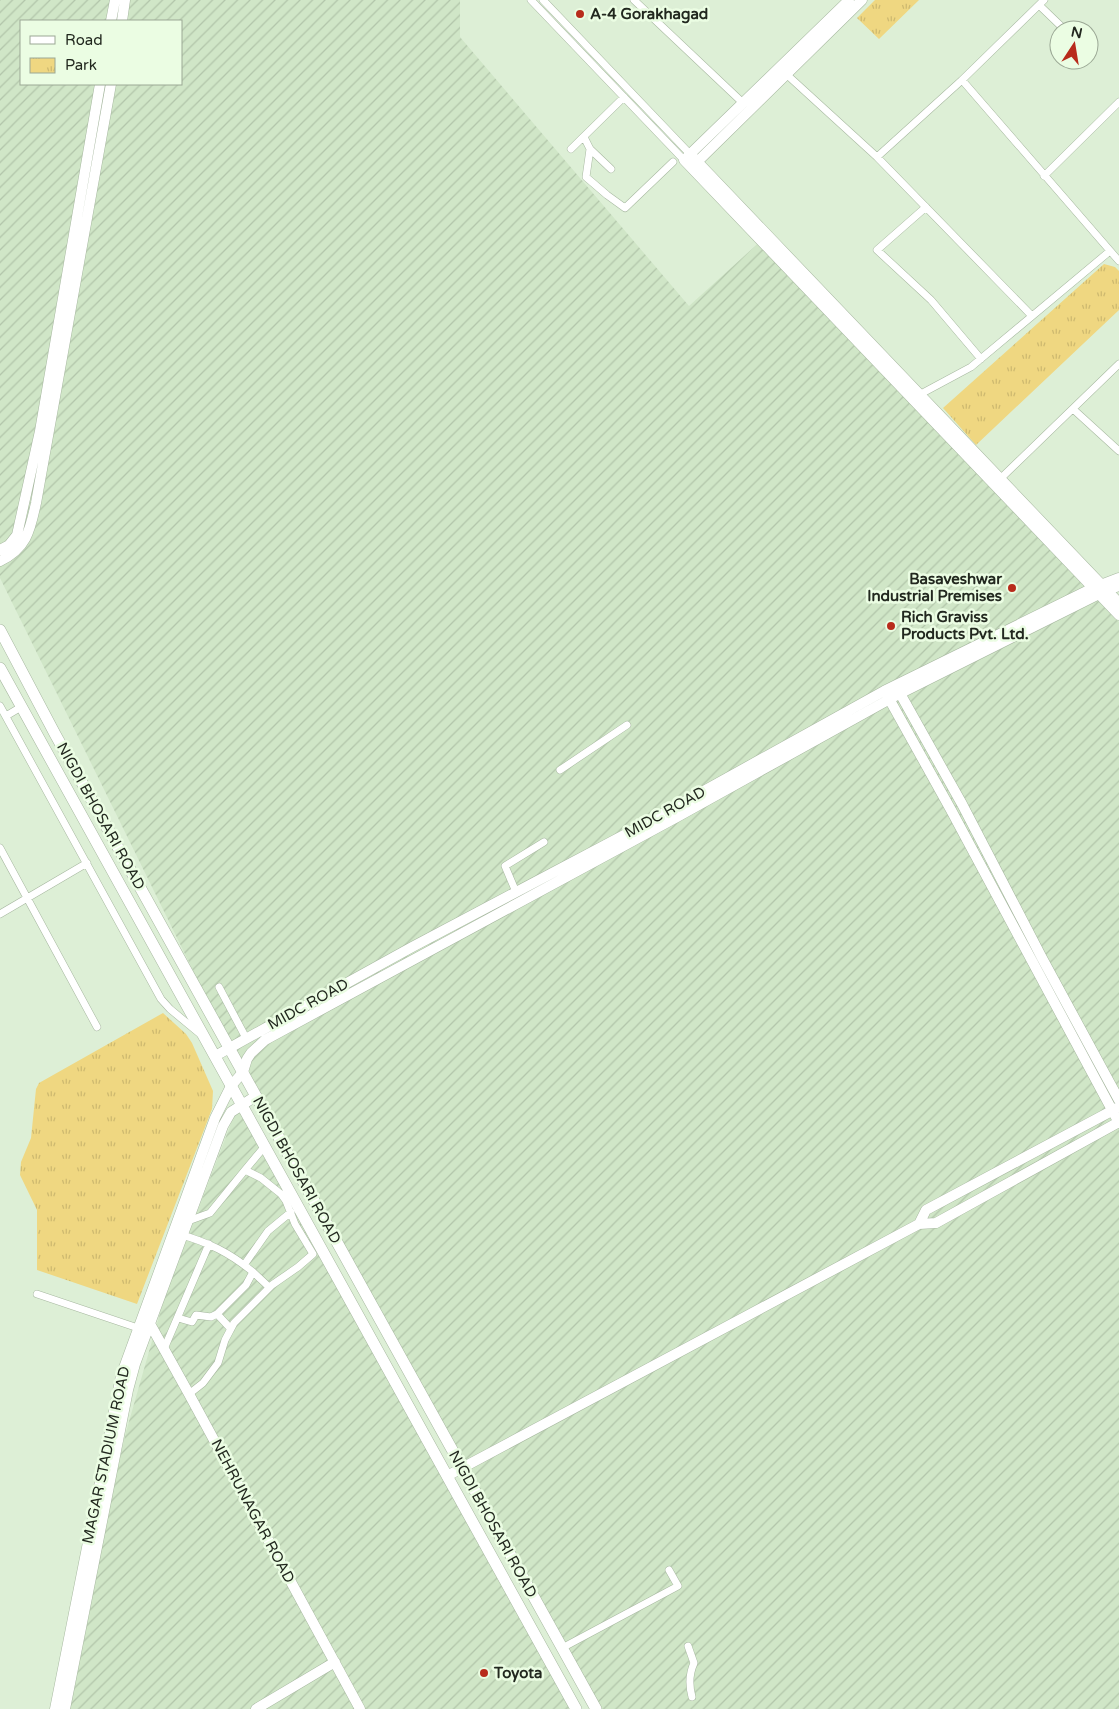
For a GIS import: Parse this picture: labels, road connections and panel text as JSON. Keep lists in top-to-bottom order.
{
  "streets": {
    "main road": ["NIGDI BHOSARI ROAD"],
    "street": ["MIDC ROAD", "MAGAR STADIUM ROAD", "NEHRUNAGAR ROAD"]
  },
  "crossings": [
    ["MIDC ROAD", "NIGDI BHOSARI ROAD"],
    ["MIDC ROAD", "MAGAR STADIUM ROAD"],
    ["NIGDI BHOSARI ROAD", "MAGAR STADIUM ROAD"],
    ["MAGAR STADIUM ROAD", "NEHRUNAGAR ROAD"]
  ],
  "places": [
    "A-4 Gorakhagad",
    "Basaveshwar Industrial Premises",
    "Rich Graviss Products Pvt. Ltd.",
    "Toyota"
  ],
  "legend": ["Road", "Park"],
  "north": "top"
}
